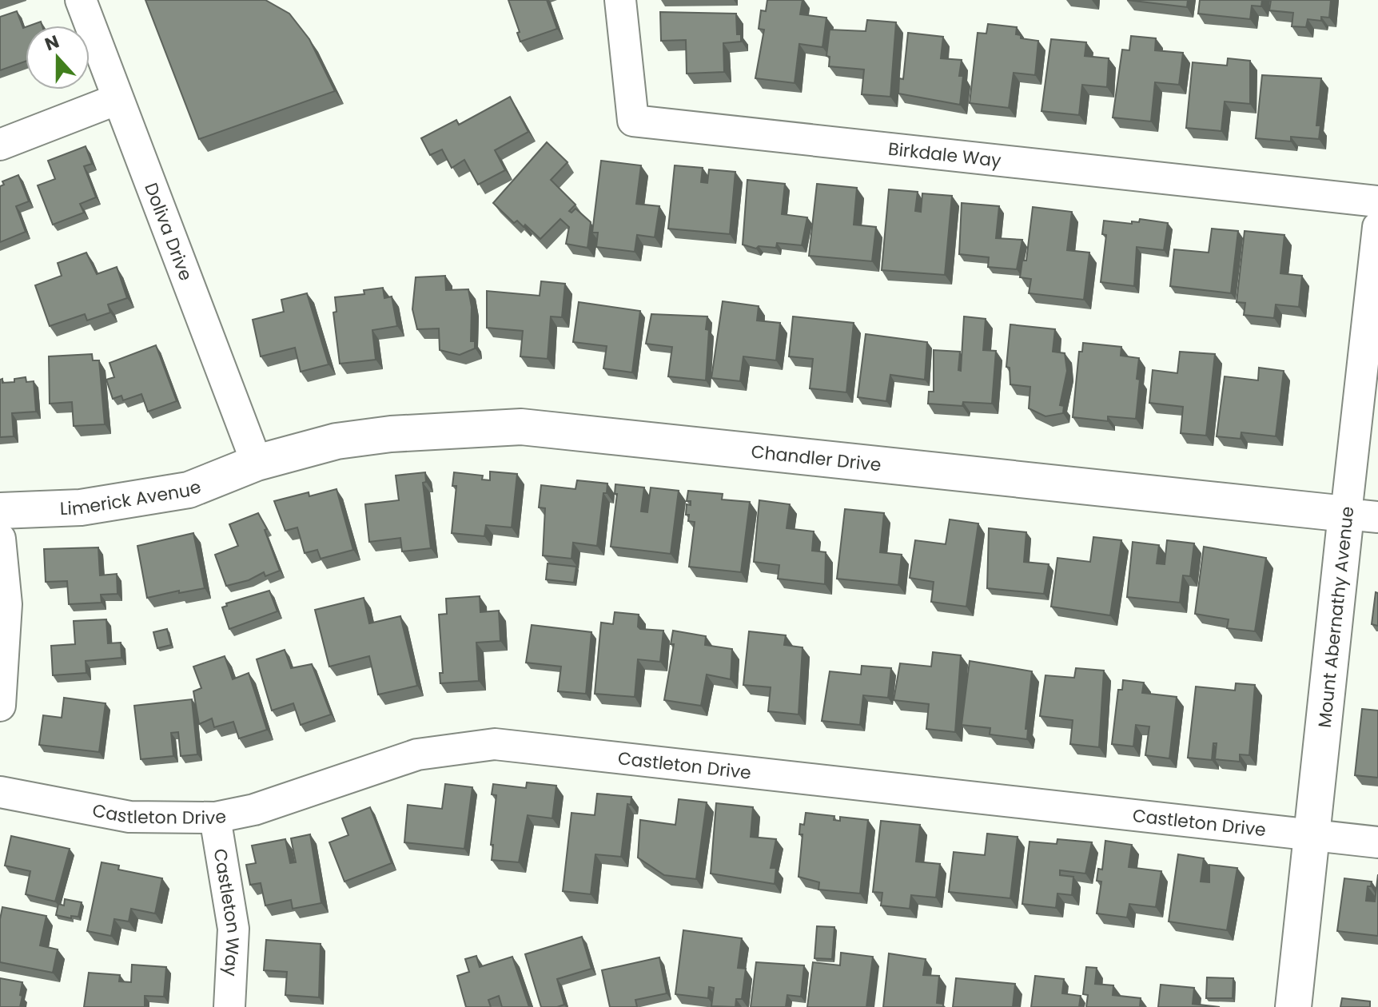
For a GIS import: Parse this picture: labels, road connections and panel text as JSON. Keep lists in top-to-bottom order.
{
  "streets": {
    "main road": ["Chandler Drive", "Limerick Avenue", "Mount Abernathy Avenue"],
    "street": [
      "Birkdale Way",
      "Doliva Drive",
      "Castleton Drive",
      "Castleton Way"
    ]
  },
  "crossings": [
    ["Doliva Drive", "Chandler Drive"],
    ["Doliva Drive", "Limerick Avenue"],
    ["Chandler Drive", "Limerick Avenue"],
    ["Chandler Drive", "Mount Abernathy Avenue"],
    ["Mount Abernathy Avenue", "Castleton Drive"],
    ["Castleton Drive", "Castleton Way"]
  ],
  "north": "top"
}
